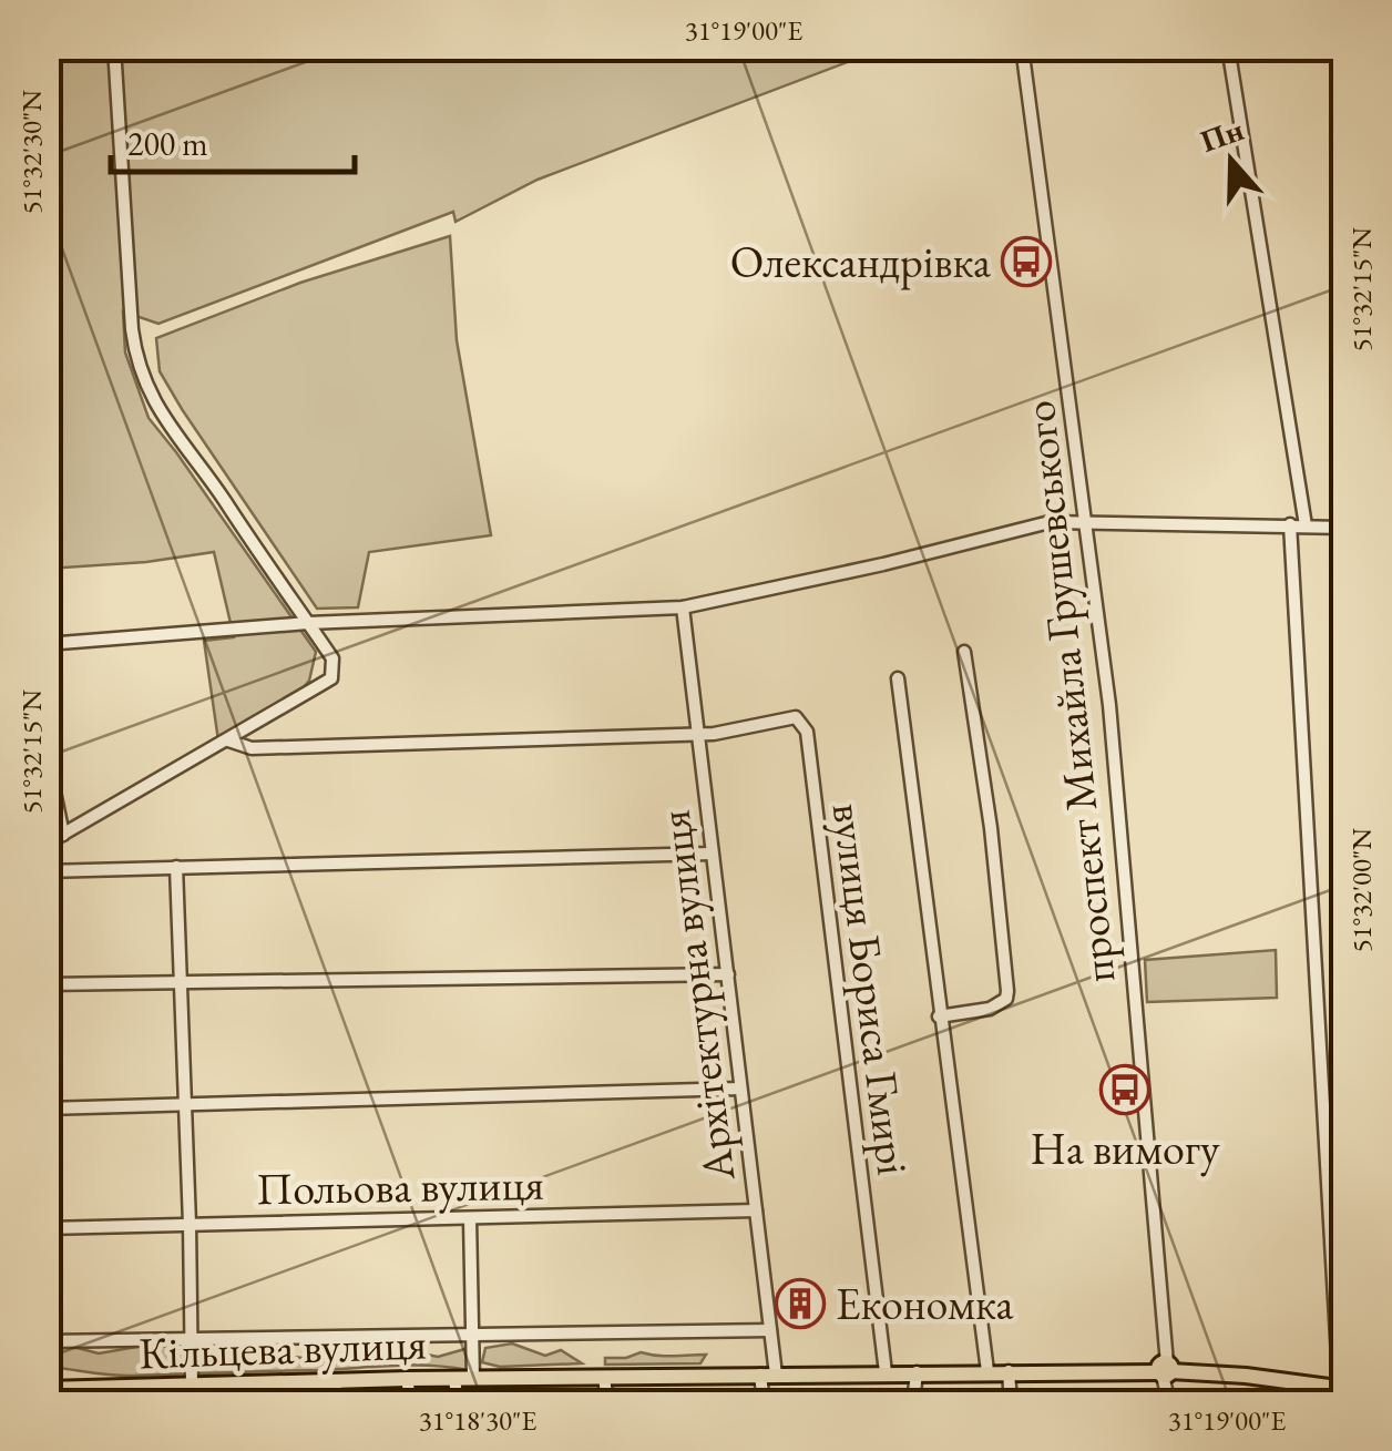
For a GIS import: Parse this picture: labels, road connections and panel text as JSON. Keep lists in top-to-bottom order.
{
  "streets": {
    "main road": ["Кільцева вулиця"],
    "street": [
      "проспект Михайла Грушевського",
      "вулиця Бориса Гмирі",
      "Архітектурна вулиця",
      "Польова вулиця"
    ]
  },
  "crossings": [
    ["проспект Михайла Грушевського", "Кільцева вулиця"],
    ["вулиця Бориса Гмирі", "Архітектурна вулиця"],
    ["вулиця Бориса Гмирі", "Кільцева вулиця"],
    ["Архітектурна вулиця", "Польова вулиця"],
    ["Архітектурна вулиця", "Кільцева вулиця"]
  ],
  "places": {
    "bus stop": ["Олександрівка", "На вимогу"],
    "building": ["Економка"]
  },
  "scale_bar": "200 m",
  "north": "top",
  "coordinates": [
    "31°19'00\"E",
    "51°32'30\"N",
    "51°32'15\"N",
    "51°32'00\"N",
    "31°18'30\"E"
  ]
}
